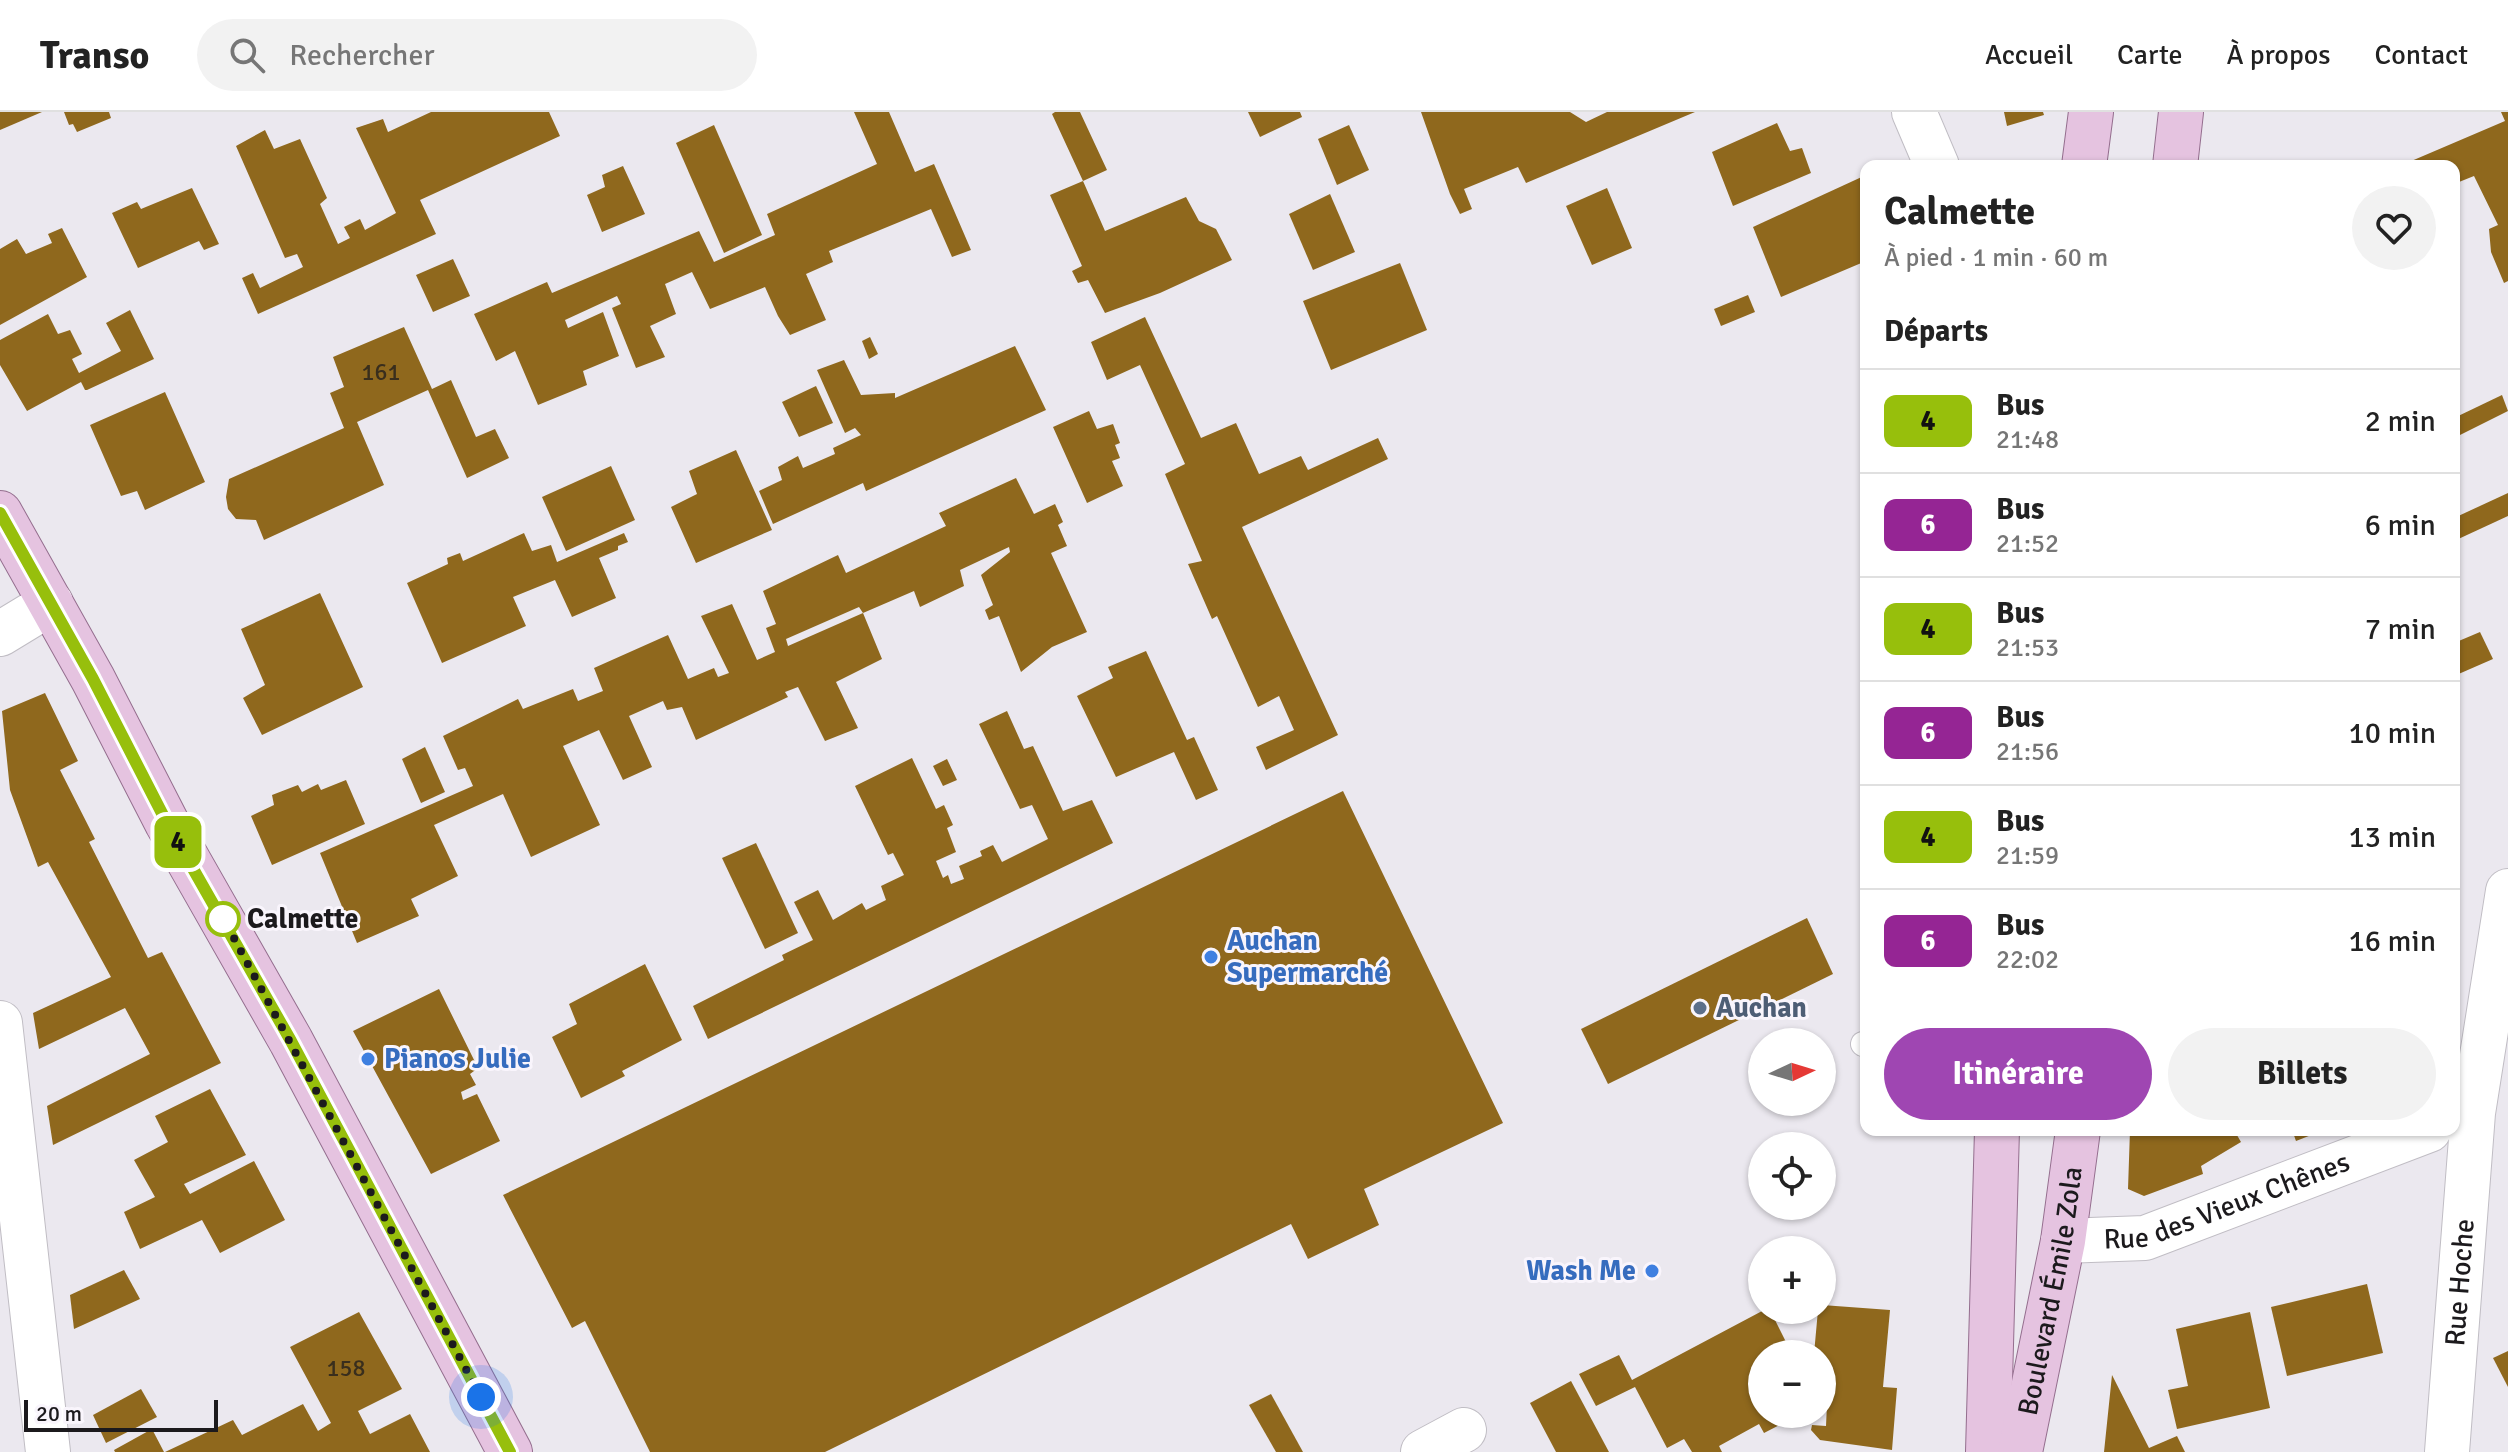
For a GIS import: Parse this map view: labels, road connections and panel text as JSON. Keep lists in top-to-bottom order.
{
  "streets": {
    "main road": ["Boulevard Émile Zola"],
    "street": ["Rue des Vieux Chênes", "Rue Hoche"]
  },
  "crossings": [
    ["Rue des Vieux Chênes", "Boulevard Émile Zola"]
  ],
  "places": [
    "Calmette",
    "Auchan Supermarché",
    "Auchan",
    "Pianos Julie",
    "Wash Me"
  ],
  "lines": ["bus line 4"],
  "house_numbers": ["161", "158"],
  "scale_bar": "20 m",
  "north": "right",
  "page": {
    "header": "Transo",
    "search": "Rechercher",
    "nav": [
      "Accueil",
      "Carte",
      "À propos",
      "Contact"
    ],
    "on_map": "4",
    "heading": [
      ["Calmette", "À pied · 1 min · 60 m"],
      "Départs"
    ],
    "list": [
      {
        "mark": "4",
        "name": "Bus",
        "note": "21:48",
        "value": "2 min"
      },
      {
        "mark": "6",
        "name": "Bus",
        "note": "21:52",
        "value": "6 min"
      },
      {
        "mark": "4",
        "name": "Bus",
        "note": "21:53",
        "value": "7 min"
      },
      {
        "mark": "6",
        "name": "Bus",
        "note": "21:56",
        "value": "10 min"
      },
      {
        "mark": "4",
        "name": "Bus",
        "note": "21:59",
        "value": "13 min"
      },
      {
        "mark": "6",
        "name": "Bus",
        "note": "22:02",
        "value": "16 min"
      }
    ],
    "buttons": ["Itinéraire", "Billets"],
    "map_buttons": ["+", "−"],
    "scale": "20 m"
  }
}
